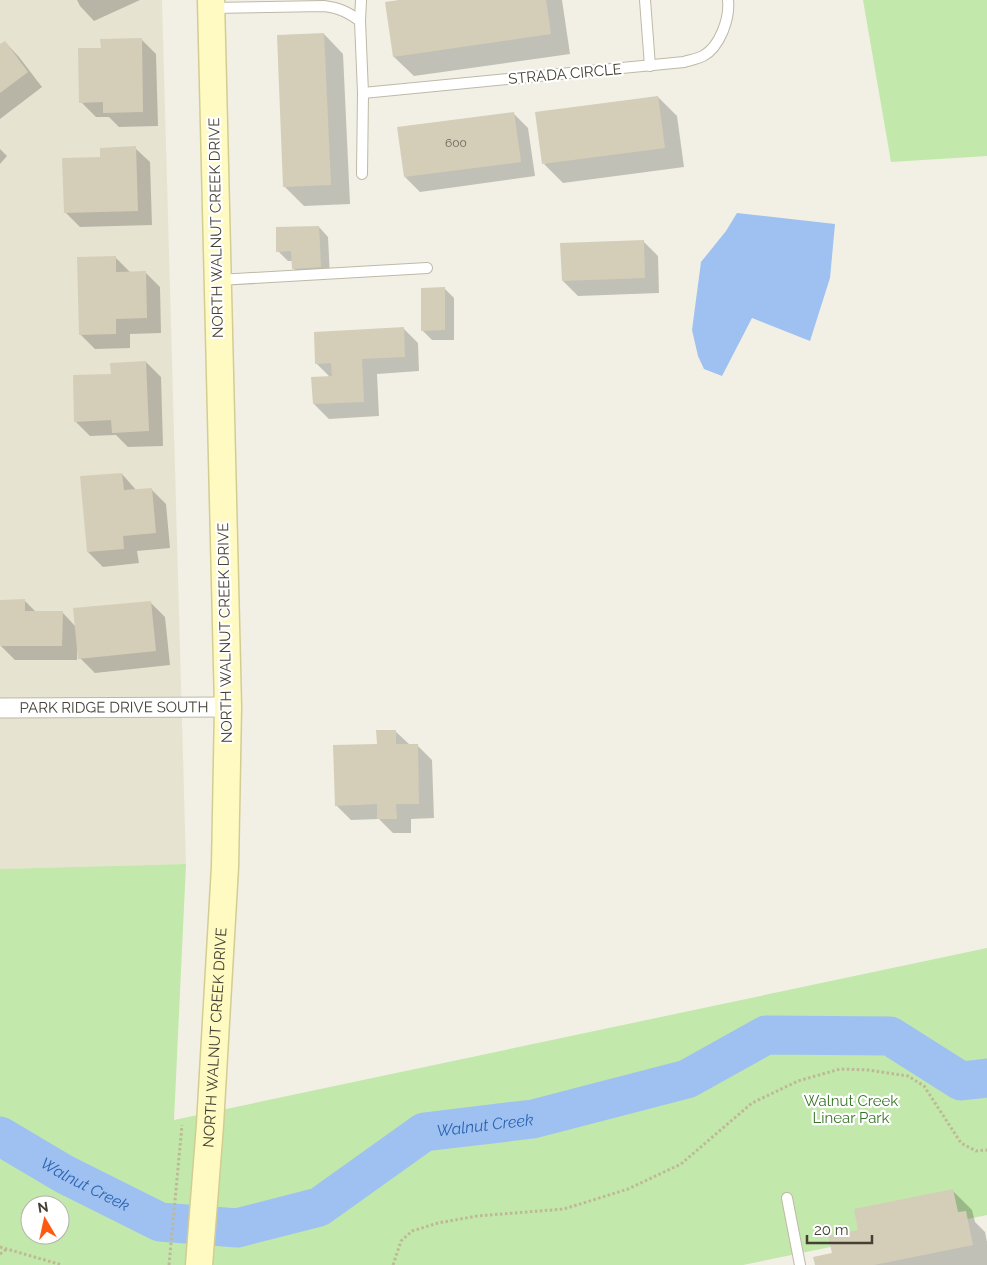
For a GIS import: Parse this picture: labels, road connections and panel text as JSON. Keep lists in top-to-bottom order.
{
  "streets": {
    "main road": ["NORTH WALNUT CREEK DRIVE"],
    "street": ["PARK RIDGE DRIVE SOUTH"],
    "lane": ["STRADA CIRCLE"]
  },
  "crossings": [
    ["NORTH WALNUT CREEK DRIVE", "PARK RIDGE DRIVE SOUTH"]
  ],
  "water": ["Walnut Creek"],
  "parks": ["Walnut Creek Linear Park"],
  "house_numbers": ["600"],
  "scale_bar": "20 m",
  "north": "top"
}
